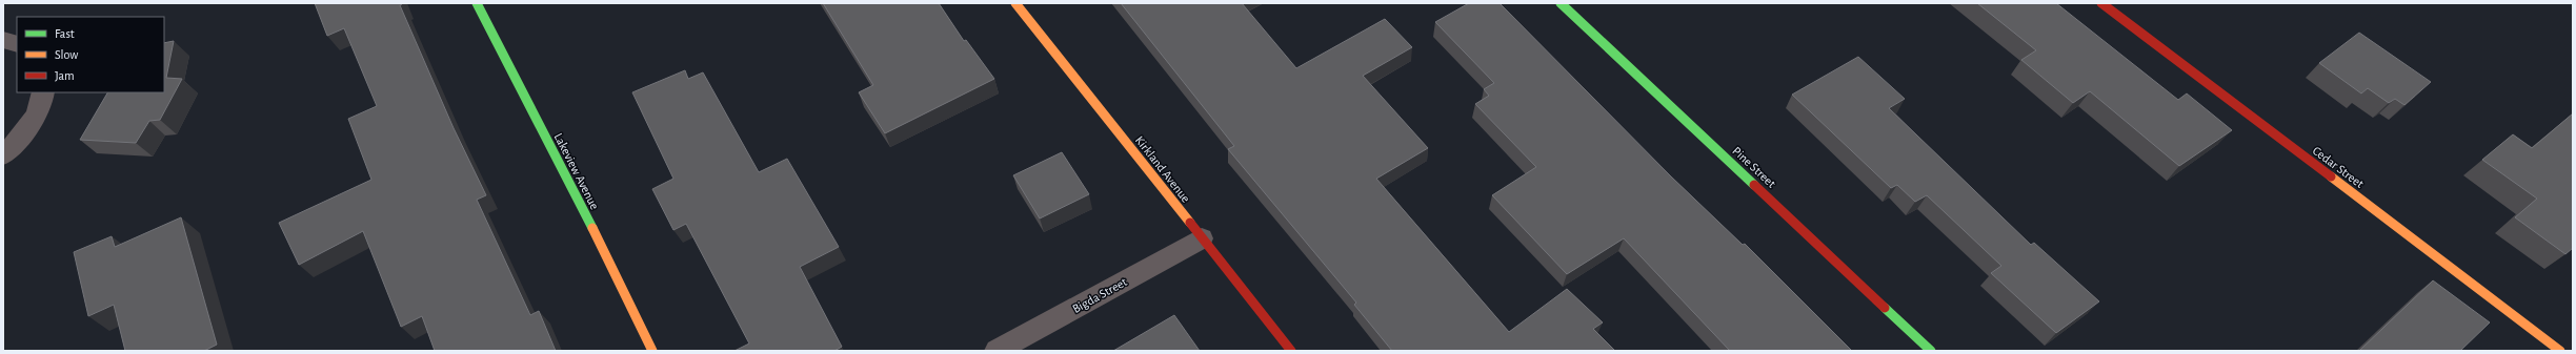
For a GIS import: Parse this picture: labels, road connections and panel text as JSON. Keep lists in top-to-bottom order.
{
  "streets": {
    "street": [
      "Pine Street",
      "Cedar Street",
      "Kirkland Avenue",
      "Lakeview Avenue",
      "Bigda Street"
    ]
  },
  "crossings": [
    ["Kirkland Avenue", "Bigda Street"]
  ],
  "legend": ["Fast", "Slow", "Jam"]
}
